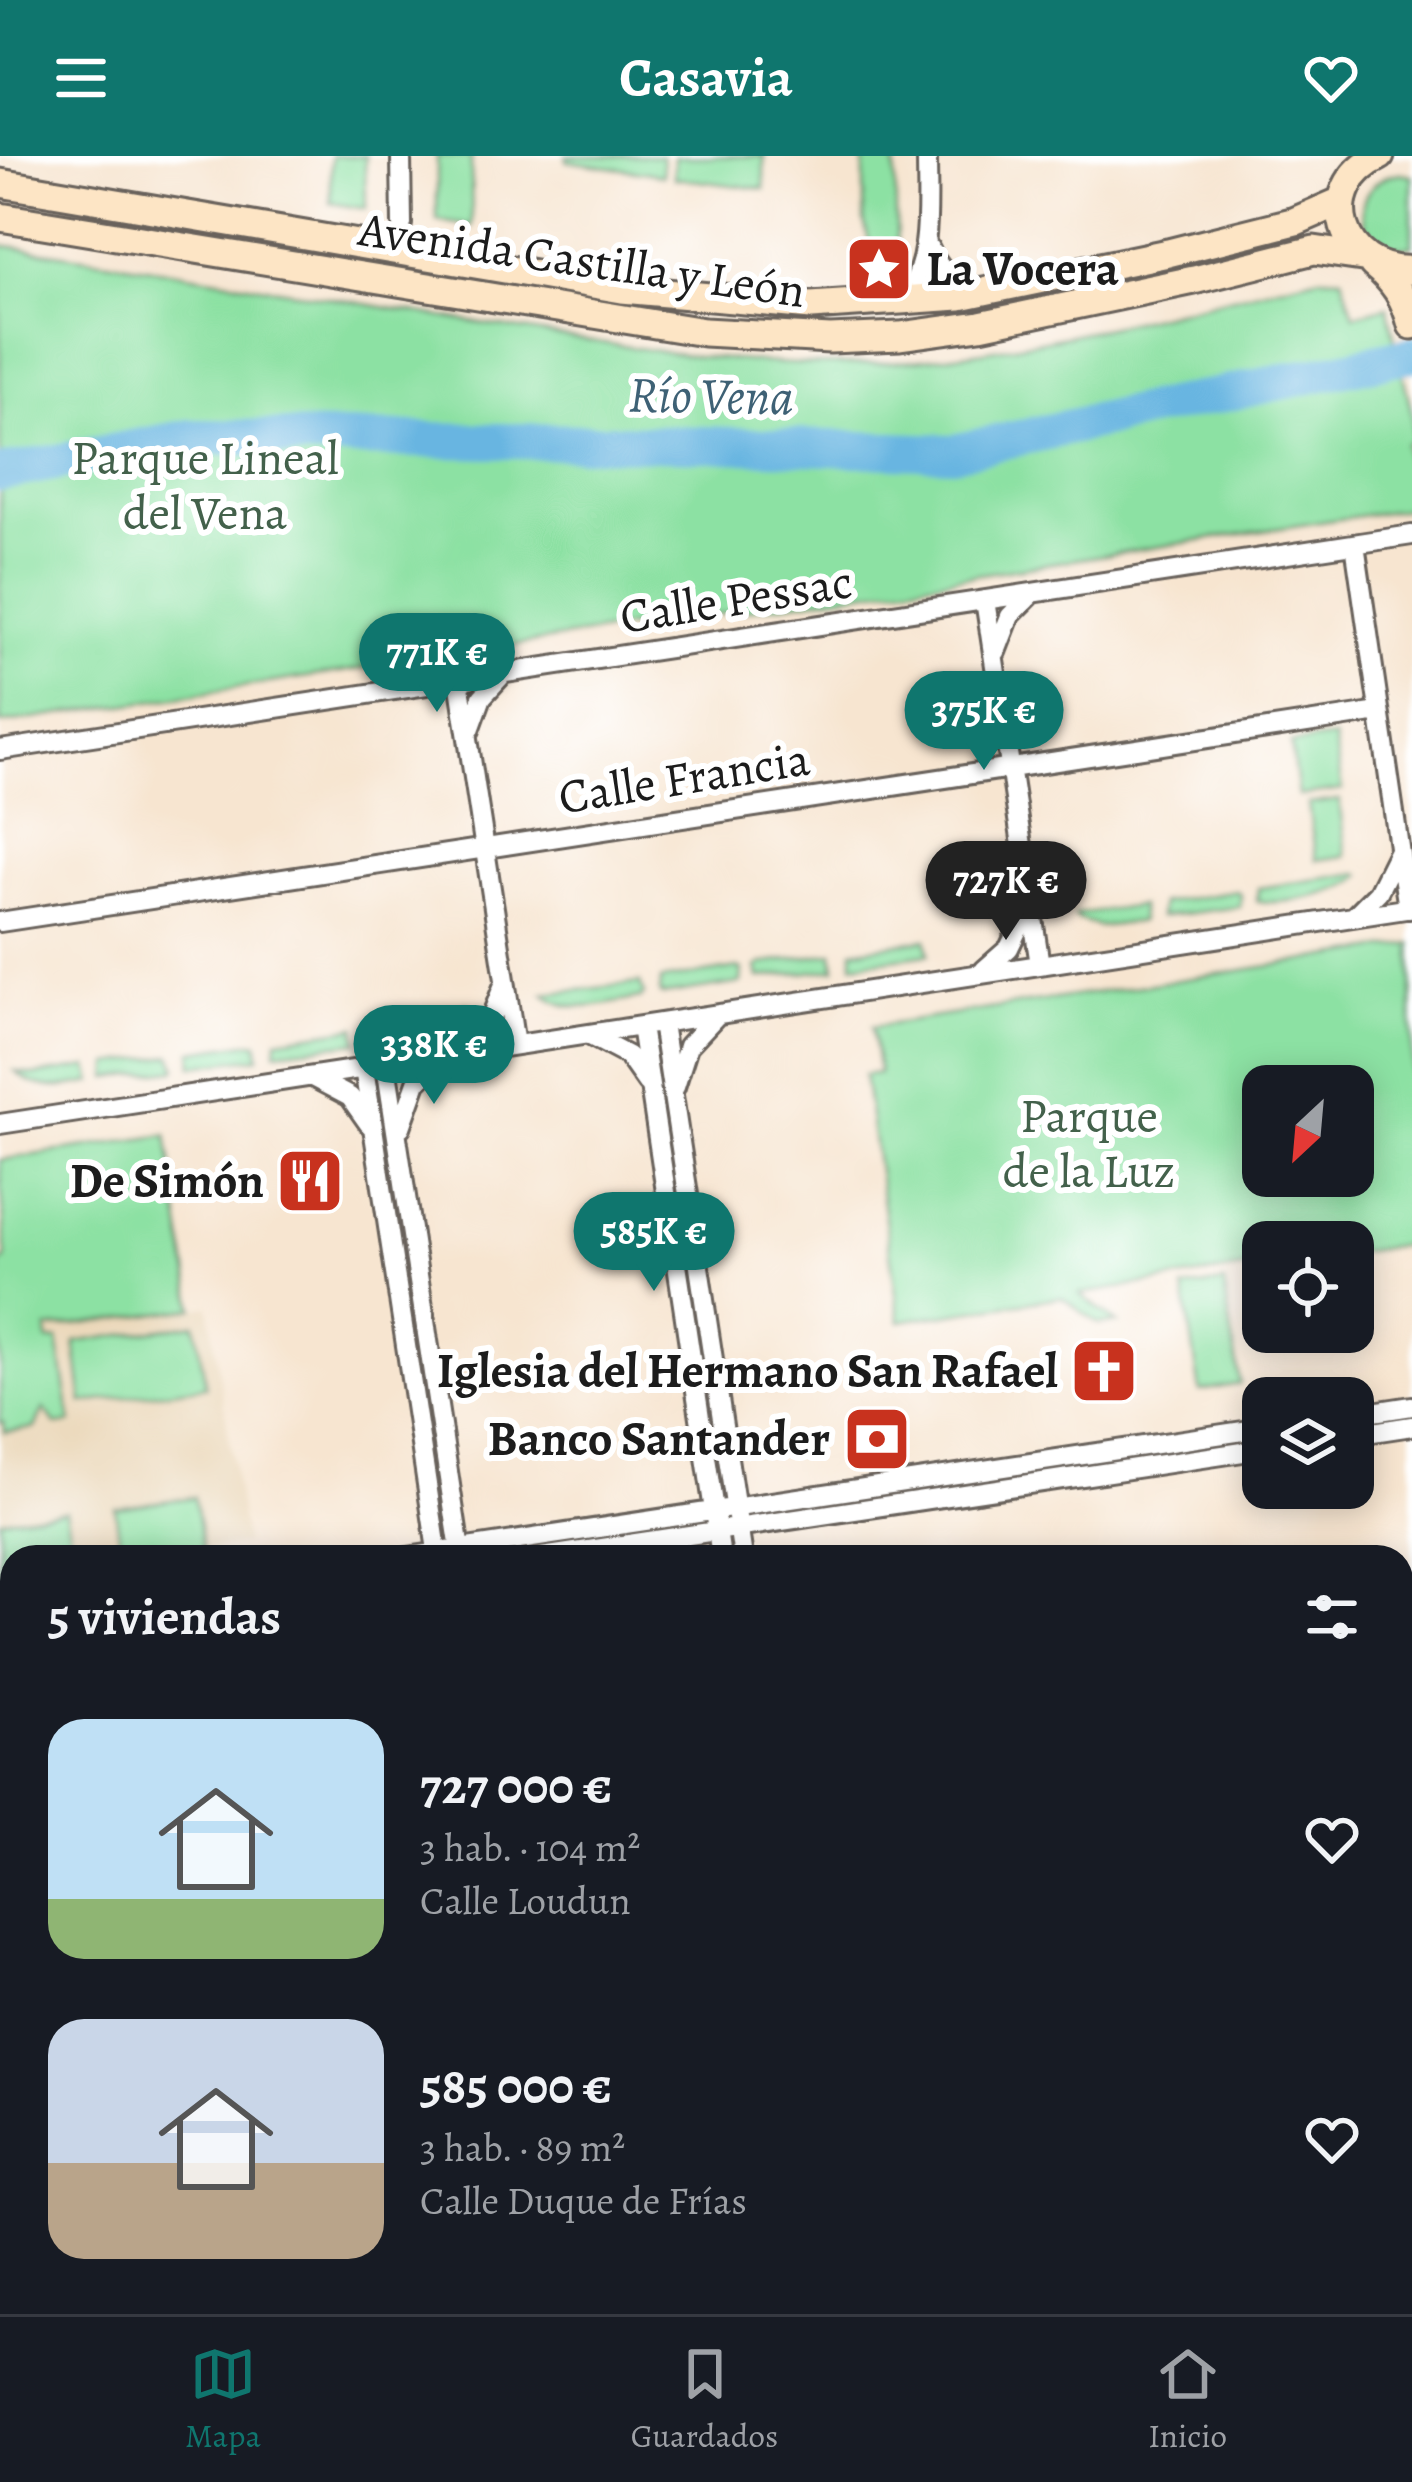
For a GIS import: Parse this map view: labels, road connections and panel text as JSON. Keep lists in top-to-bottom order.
{
  "streets": {
    "main road": ["Avenida Castilla y León"],
    "street": ["Calle Pessac", "Calle Francia"]
  },
  "water": ["Río Vena"],
  "parks": ["Parque Lineal del Vena", "Parque de la Luz"],
  "places": {
    "place": ["La Vocera"],
    "restaurant": ["De Simón"],
    "church": ["Iglesia del Hermano San Rafael"],
    "bank": ["Banco Santander"]
  },
  "north": "bottom left",
  "page": {
    "header": "Casavia",
    "price": [
      "771K €",
      "375K €",
      "727K €",
      "338K €",
      "585K €"
    ],
    "heading": "5 viviendas",
    "list": [
      {
        "name": "727 000 €",
        "note": "3 hab. · 104 m² · Calle Loudun"
      },
      {
        "name": "585 000 €",
        "note": "3 hab. · 89 m² · Calle Duque de Frías"
      }
    ],
    "tabs": ["Mapa", "Guardados", "Inicio"]
  }
}
